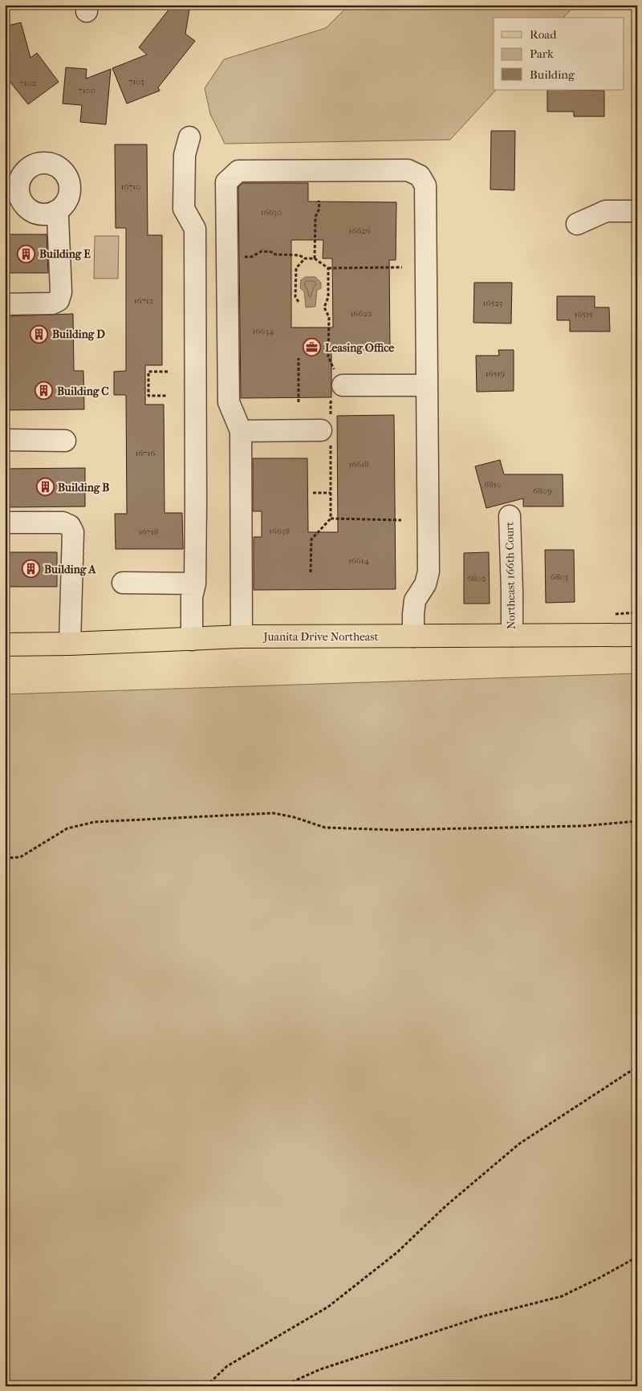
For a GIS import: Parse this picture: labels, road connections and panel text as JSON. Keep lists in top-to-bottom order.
{
  "streets": {
    "main road": ["Juanita Drive Northeast"],
    "street": ["Northeast 166th Court"]
  },
  "crossings": [
    ["Northeast 166th Court", "Juanita Drive Northeast"]
  ],
  "places": {
    "building": [
      "Building E",
      "Building D",
      "Building C",
      "Building B",
      "Building A"
    ],
    "office": ["Leasing Office"]
  },
  "house_numbers": [
    "7103",
    "7102",
    "7100",
    "16710",
    "16630",
    "16626",
    "16712",
    "16523",
    "16622",
    "16515",
    "16634",
    "16519",
    "16716",
    "16618",
    "6810",
    "6809",
    "16638",
    "16718",
    "16614",
    "6803",
    "6802"
  ],
  "legend": ["Road", "Park", "Building"]
}
